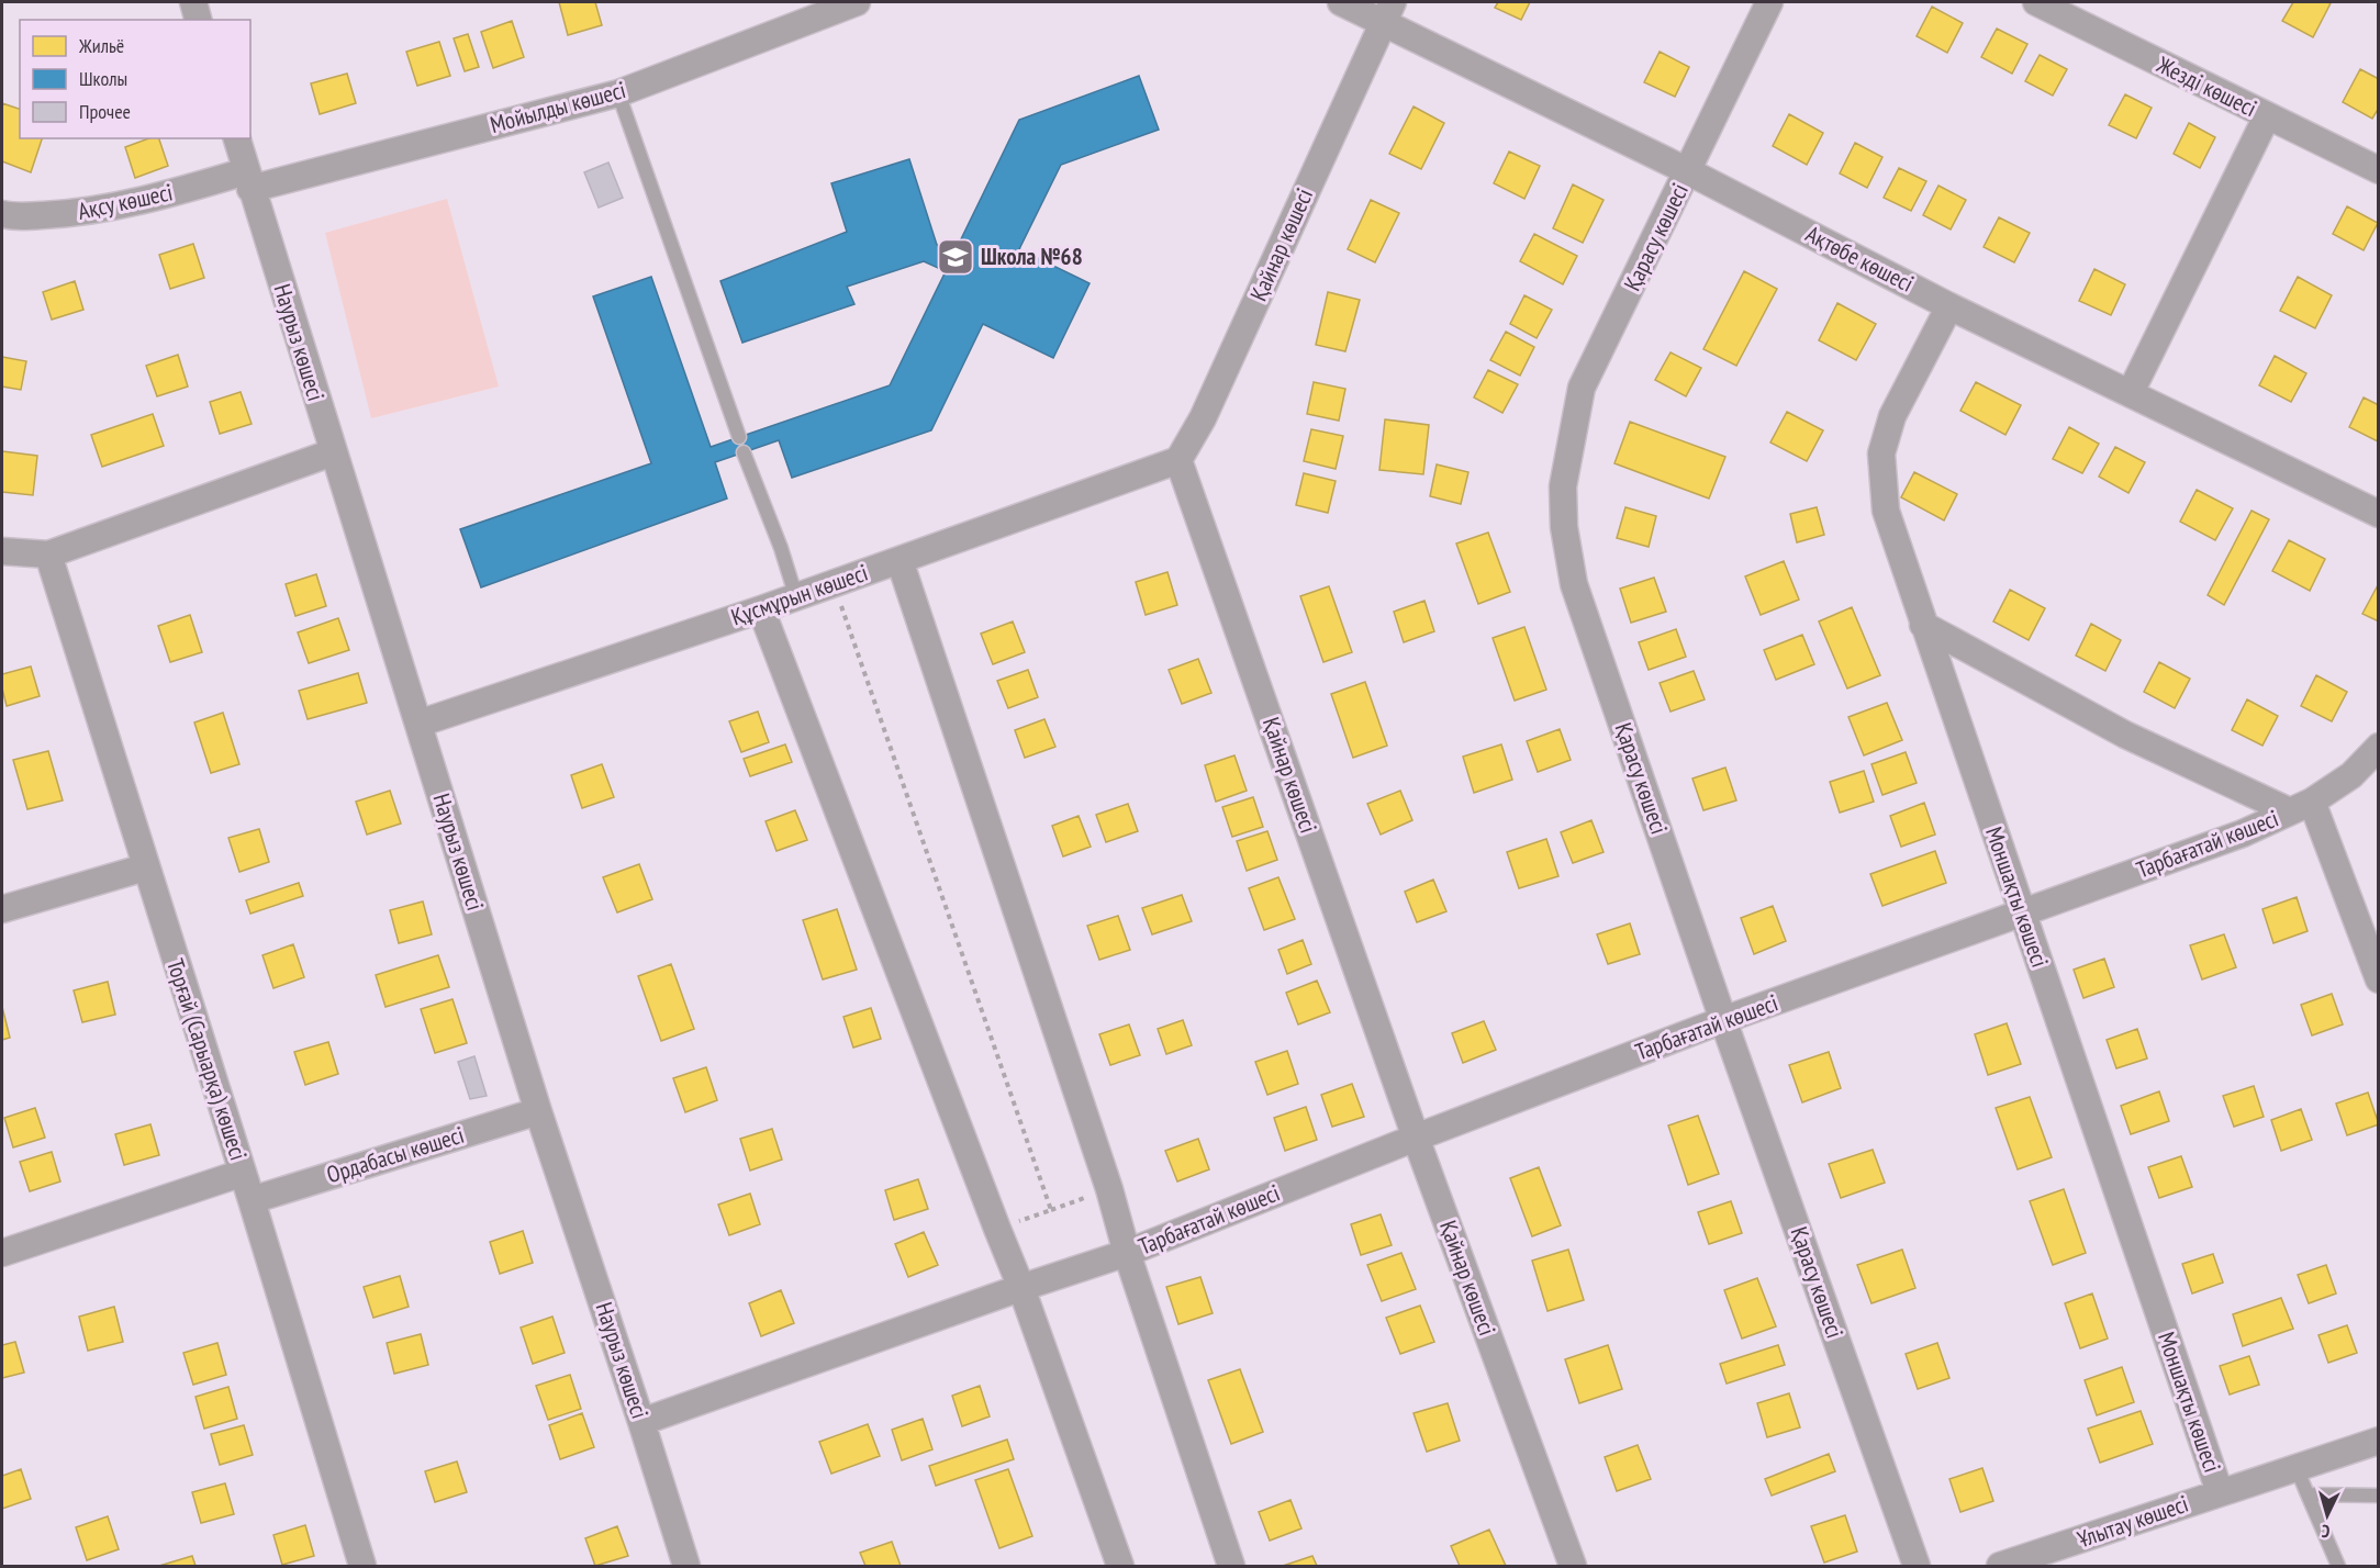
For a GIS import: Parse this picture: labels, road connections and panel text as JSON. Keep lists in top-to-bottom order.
{
  "streets": {
    "street": [
      "Жезді көшесі",
      "Мойылды көшесі",
      "Ақсу көшесі",
      "Қарасу көшесі",
      "Қайнар көшесі",
      "Ақтөбе көшесі",
      "Наурыз көшесі",
      "Құсмұрын көшесі",
      "Тарбағатай көшесі",
      "Моншақты көшесі",
      "Торғай (Сарыарқа) көшесі",
      "Ордабасы көшесі",
      "Ұлытау көшесі"
    ]
  },
  "crossings": [
    ["Мойылды көшесі", "Ақсу көшесі"],
    ["Мойылды көшесі", "Наурыз көшесі"],
    ["Ақсу көшесі", "Наурыз көшесі"],
    ["Қарасу көшесі", "Ақтөбе көшесі"],
    ["Қарасу көшесі", "Тарбағатай көшесі"],
    ["Қайнар көшесі", "Ақтөбе көшесі"],
    ["Қайнар көшесі", "Құсмұрын көшесі"],
    ["Қайнар көшесі", "Тарбағатай көшесі"],
    ["Ақтөбе көшесі", "Моншақты көшесі"],
    ["Наурыз көшесі", "Құсмұрын көшесі"],
    ["Наурыз көшесі", "Тарбағатай көшесі"],
    ["Наурыз көшесі", "Ордабасы көшесі"],
    ["Тарбағатай көшесі", "Моншақты көшесі"],
    ["Моншақты көшесі", "Ұлытау көшесі"],
    ["Торғай (Сарыарқа) көшесі", "Ордабасы көшесі"]
  ],
  "places": {
    "school or university": ["Школа №68"]
  },
  "legend": ["Жильё", "Школы", "Прочее"],
  "north": "bottom"
}
